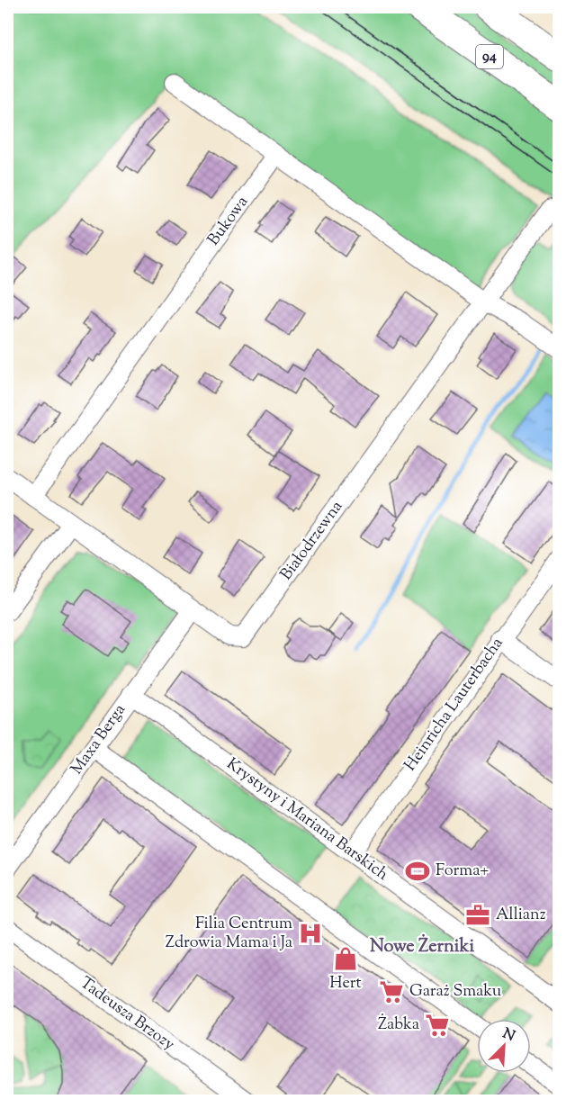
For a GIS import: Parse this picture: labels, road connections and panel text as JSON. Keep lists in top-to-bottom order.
{
  "streets": {
    "main road": ["94"],
    "street": [
      "Bukowa",
      "Białodrzewna",
      "Heinricha Lauterbacha",
      "Maxa Berga",
      "Krystyny i Mariana Barskich",
      "Tadeusza Brzozy"
    ]
  },
  "crossings": [
    ["Bukowa", "Białodrzewna"],
    ["Białodrzewna", "Maxa Berga"],
    ["Heinricha Lauterbacha", "Krystyny i Mariana Barskich"],
    ["Maxa Berga", "Krystyny i Mariana Barskich"]
  ],
  "districts": ["Nowe Żerniki"],
  "places": {
    "sports": ["Forma+"],
    "office": ["Allianz"],
    "hospital": ["Filia Centrum Zdrowia Mama i Ja"],
    "shop": ["Hert"],
    "supermarket": ["Garaż Smaku", "Żabka"]
  },
  "north": "top right"
}
